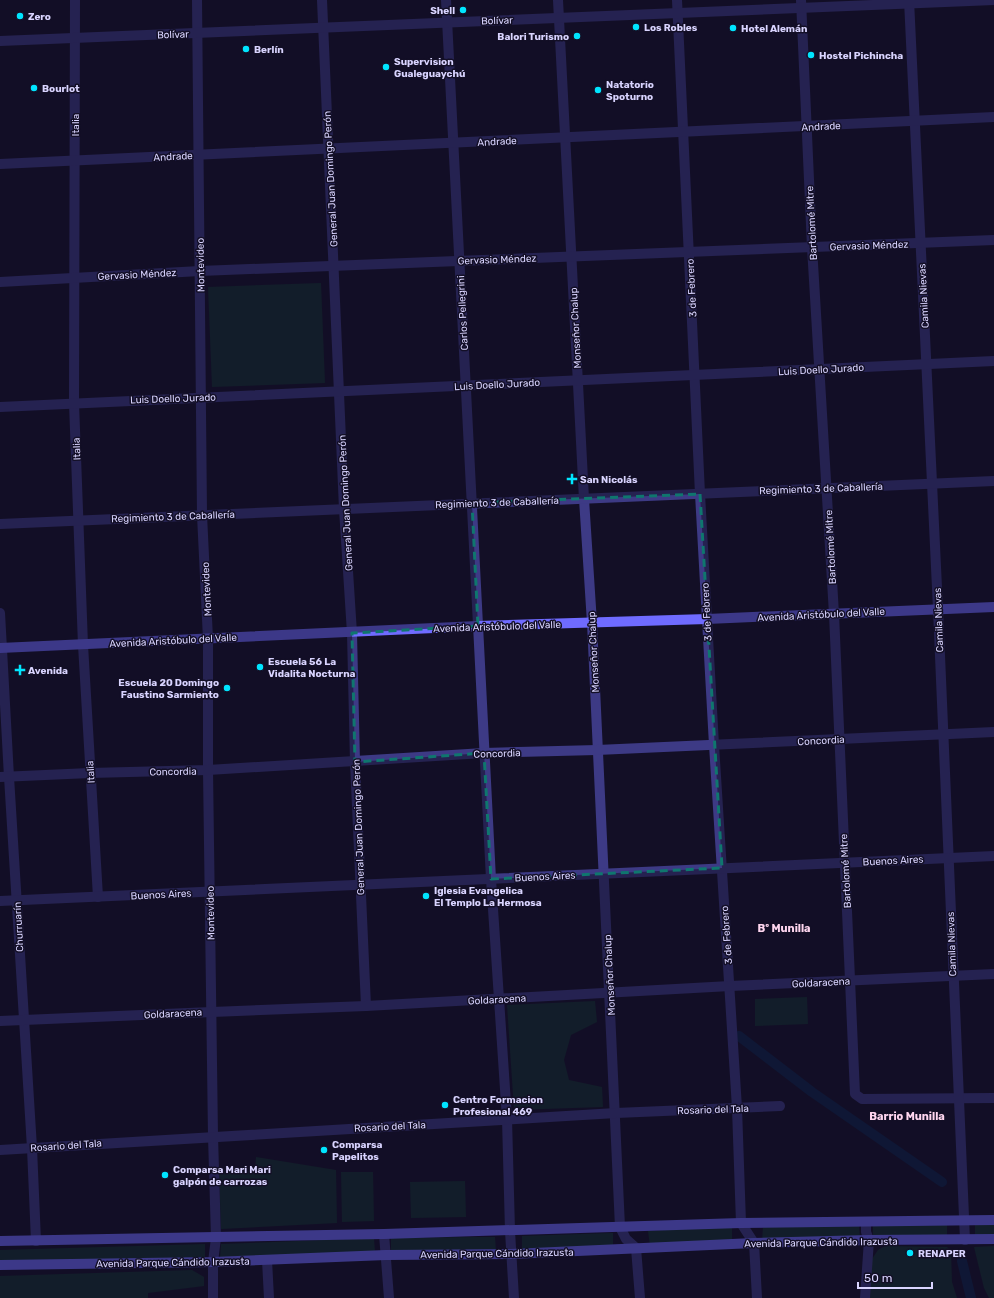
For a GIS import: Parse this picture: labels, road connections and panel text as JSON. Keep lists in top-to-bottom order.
{
  "streets": {
    "main road": ["Avenida Aristóbulo del Valle", "Avenida Parque Cándido Irazusta"],
    "street": [
      "Bolívar",
      "Italia",
      "Andrade",
      "General Juan Domingo Perón",
      "Bartolomé Mitre",
      "Gervasio Méndez",
      "Montevideo",
      "3 de Febrero",
      "Camila Nievas",
      "Carlos Pellegrini",
      "Monseñor Chalup",
      "Luis Doello Jurado",
      "Regimiento 3 de Caballería",
      "Concordia",
      "Buenos Aires",
      "Churruarín",
      "Goldaracena",
      "Rosario del Tala"
    ]
  },
  "crossings": [
    ["Bolívar", "Italia"],
    ["Bolívar", "General Juan Domingo Perón"],
    ["Bolívar", "Bartolomé Mitre"],
    ["Bolívar", "Montevideo"],
    ["Bolívar", "3 de Febrero"],
    ["Bolívar", "Camila Nievas"],
    ["Bolívar", "Carlos Pellegrini"],
    ["Bolívar", "Monseñor Chalup"],
    ["Italia", "Andrade"],
    ["Italia", "Gervasio Méndez"],
    ["Italia", "Luis Doello Jurado"],
    ["Italia", "Regimiento 3 de Caballería"],
    ["Italia", "Avenida Aristóbulo del Valle"],
    ["Italia", "Concordia"],
    ["Italia", "Buenos Aires"],
    ["Andrade", "General Juan Domingo Perón"],
    ["Andrade", "Bartolomé Mitre"],
    ["Andrade", "Montevideo"],
    ["Andrade", "3 de Febrero"],
    ["Andrade", "Camila Nievas"],
    ["Andrade", "Carlos Pellegrini"],
    ["Andrade", "Monseñor Chalup"],
    ["General Juan Domingo Perón", "Gervasio Méndez"],
    ["General Juan Domingo Perón", "Luis Doello Jurado"],
    ["General Juan Domingo Perón", "Regimiento 3 de Caballería"],
    ["General Juan Domingo Perón", "Avenida Aristóbulo del Valle"],
    ["General Juan Domingo Perón", "Concordia"],
    ["General Juan Domingo Perón", "Buenos Aires"],
    ["General Juan Domingo Perón", "Goldaracena"],
    ["Bartolomé Mitre", "Gervasio Méndez"],
    ["Bartolomé Mitre", "Camila Nievas"],
    ["Bartolomé Mitre", "Luis Doello Jurado"],
    ["Bartolomé Mitre", "Regimiento 3 de Caballería"],
    ["Bartolomé Mitre", "Avenida Aristóbulo del Valle"],
    ["Bartolomé Mitre", "Concordia"],
    ["Bartolomé Mitre", "Buenos Aires"],
    ["Bartolomé Mitre", "Goldaracena"],
    ["Gervasio Méndez", "Montevideo"],
    ["Gervasio Méndez", "3 de Febrero"],
    ["Gervasio Méndez", "Camila Nievas"],
    ["Gervasio Méndez", "Carlos Pellegrini"],
    ["Gervasio Méndez", "Monseñor Chalup"],
    ["Montevideo", "Luis Doello Jurado"],
    ["Montevideo", "Regimiento 3 de Caballería"],
    ["Montevideo", "Avenida Aristóbulo del Valle"],
    ["Montevideo", "Concordia"],
    ["Montevideo", "Buenos Aires"],
    ["Montevideo", "Goldaracena"],
    ["Montevideo", "Rosario del Tala"],
    ["Montevideo", "Avenida Parque Cándido Irazusta"],
    ["3 de Febrero", "Luis Doello Jurado"],
    ["3 de Febrero", "Regimiento 3 de Caballería"],
    ["3 de Febrero", "Avenida Aristóbulo del Valle"],
    ["3 de Febrero", "Concordia"],
    ["3 de Febrero", "Buenos Aires"],
    ["3 de Febrero", "Goldaracena"],
    ["3 de Febrero", "Rosario del Tala"],
    ["3 de Febrero", "Avenida Parque Cándido Irazusta"],
    ["Camila Nievas", "Luis Doello Jurado"],
    ["Camila Nievas", "Regimiento 3 de Caballería"],
    ["Camila Nievas", "Avenida Aristóbulo del Valle"],
    ["Camila Nievas", "Concordia"],
    ["Camila Nievas", "Buenos Aires"],
    ["Camila Nievas", "Goldaracena"],
    ["Camila Nievas", "Avenida Parque Cándido Irazusta"],
    ["Carlos Pellegrini", "Luis Doello Jurado"],
    ["Carlos Pellegrini", "Regimiento 3 de Caballería"],
    ["Carlos Pellegrini", "Avenida Aristóbulo del Valle"],
    ["Carlos Pellegrini", "Concordia"],
    ["Carlos Pellegrini", "Buenos Aires"],
    ["Carlos Pellegrini", "Goldaracena"],
    ["Carlos Pellegrini", "Rosario del Tala"],
    ["Carlos Pellegrini", "Avenida Parque Cándido Irazusta"],
    ["Monseñor Chalup", "Luis Doello Jurado"],
    ["Monseñor Chalup", "Regimiento 3 de Caballería"],
    ["Monseñor Chalup", "Avenida Aristóbulo del Valle"],
    ["Monseñor Chalup", "Concordia"],
    ["Monseñor Chalup", "Buenos Aires"],
    ["Monseñor Chalup", "Goldaracena"],
    ["Monseñor Chalup", "Rosario del Tala"],
    ["Monseñor Chalup", "Avenida Parque Cándido Irazusta"],
    ["Avenida Aristóbulo del Valle", "Churruarín"],
    ["Concordia", "Churruarín"],
    ["Buenos Aires", "Churruarín"],
    ["Churruarín", "Goldaracena"],
    ["Churruarín", "Rosario del Tala"],
    ["Churruarín", "Avenida Parque Cándido Irazusta"]
  ],
  "districts": ["Bº Munilla", "Barrio Munilla"],
  "places": {
    "other": [
      "Shell",
      "Zero",
      "Los Robles",
      "Hotel Alemán",
      "Balori Turismo",
      "Berlín",
      "Hostel Pichincha",
      "Supervision Gualeguaychú",
      "Bourlot",
      "Natatorio Spoturno",
      "Escuela 56 La Vidalita Nocturna",
      "Escuela 20 Domingo Faustino Sarmiento",
      "Iglesia Evangelica El Templo La Hermosa",
      "Centro Formacion Profesional 469",
      "Comparsa Papelitos",
      "Comparsa Mari Mari galpón de carrozas",
      "RENAPER"
    ],
    "health": ["San Nicolás", "Avenida"]
  },
  "scale_bar": "50 m"
}
